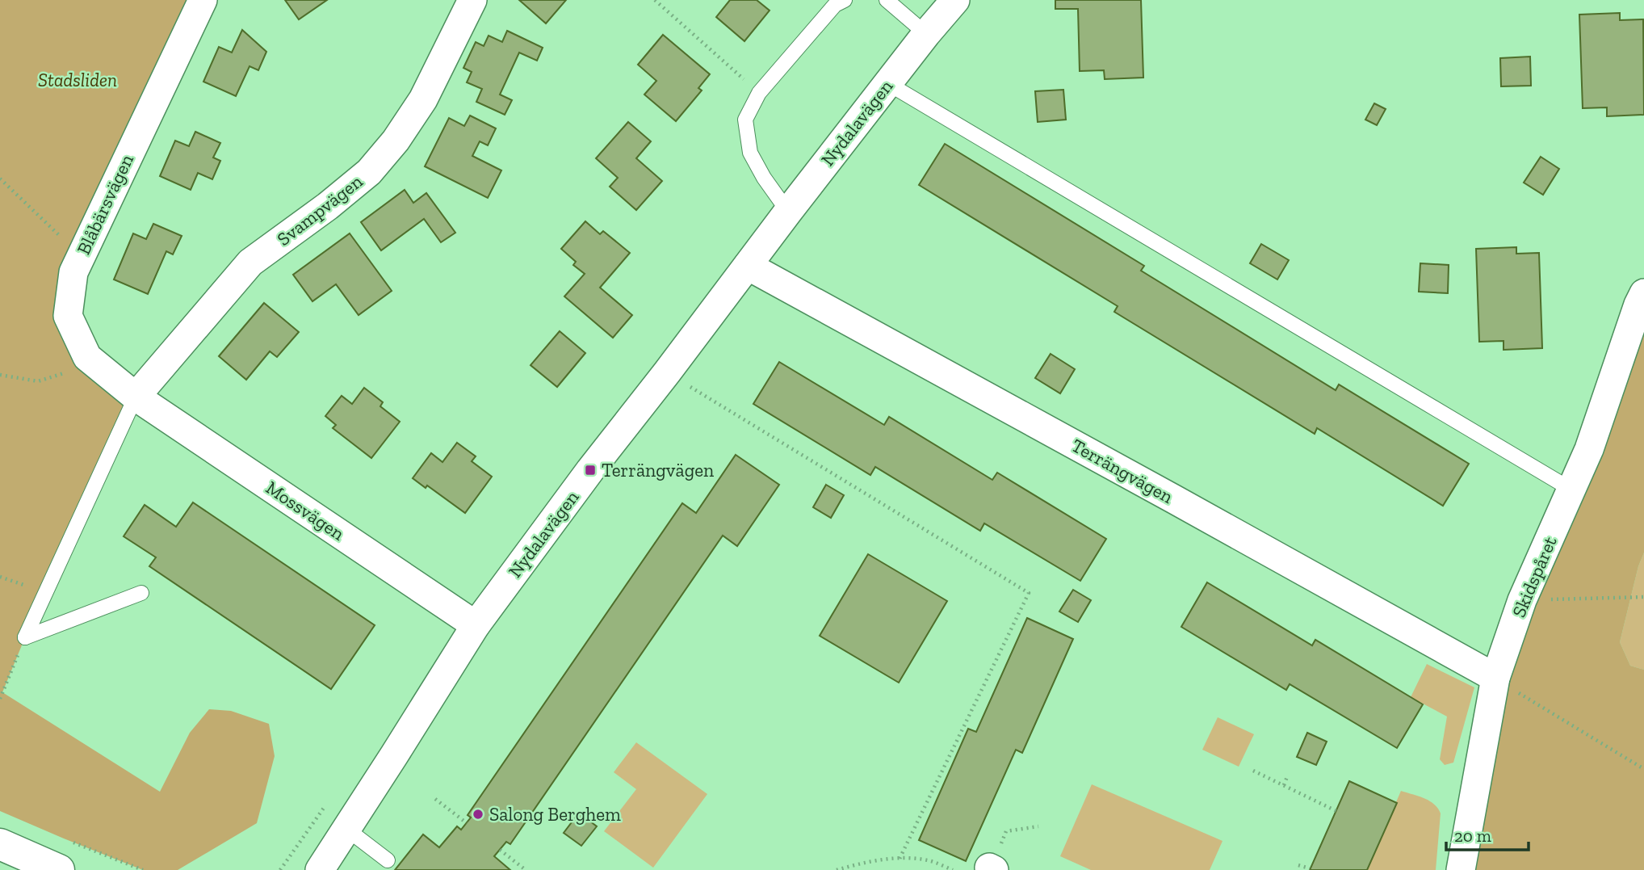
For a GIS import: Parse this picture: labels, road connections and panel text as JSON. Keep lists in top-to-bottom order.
{
  "streets": {
    "street": [
      "Nydalavägen",
      "Blåbärsvägen",
      "Svampvägen",
      "Terrängvägen",
      "Mossvägen",
      "Skidspåret"
    ]
  },
  "crossings": [
    ["Nydalavägen", "Terrängvägen"],
    ["Nydalavägen", "Mossvägen"],
    ["Blåbärsvägen", "Svampvägen"],
    ["Blåbärsvägen", "Mossvägen"],
    ["Svampvägen", "Mossvägen"],
    ["Terrängvägen", "Skidspåret"]
  ],
  "parks": ["Stadsliden"],
  "places": {
    "transit": ["Terrängvägen"],
    "other": ["Salong Berghem"]
  },
  "scale_bar": "20 m"
}
